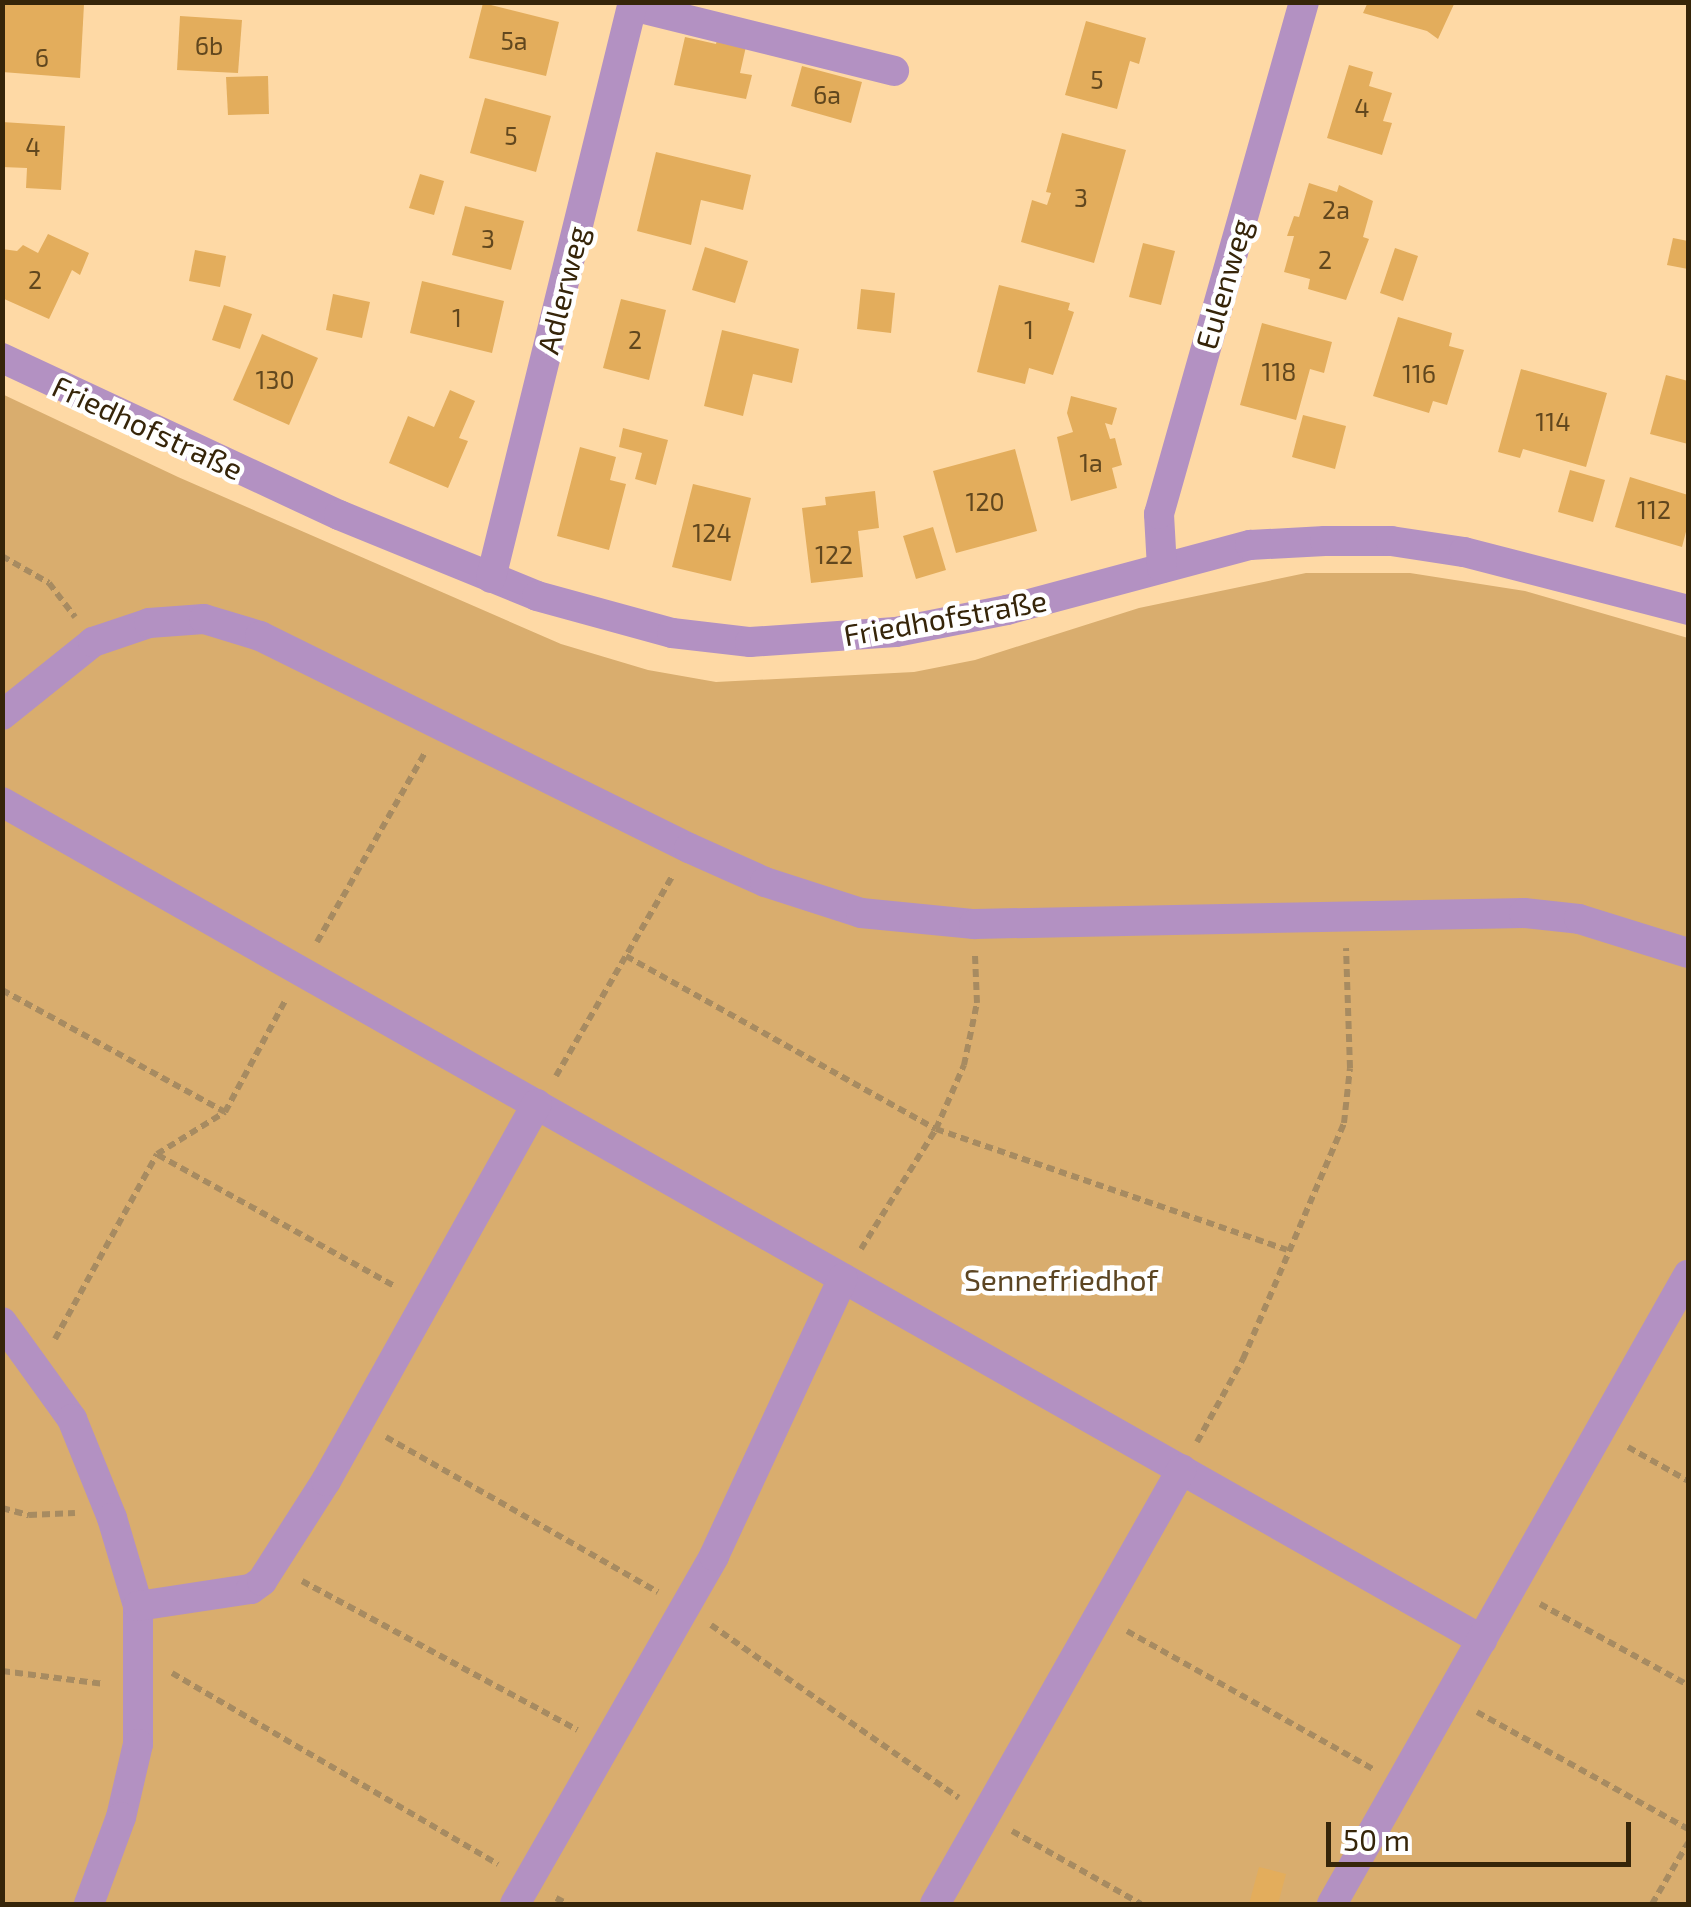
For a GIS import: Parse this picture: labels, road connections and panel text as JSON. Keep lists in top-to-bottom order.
{
  "streets": {
    "street": ["Eulenweg", "Adlerweg", "Friedhofstraße"]
  },
  "crossings": [
    ["Eulenweg", "Friedhofstraße"],
    ["Adlerweg", "Friedhofstraße"]
  ],
  "parks": ["Sennefriedhof"],
  "house_numbers": [
    "5a",
    "6b",
    "6",
    "5",
    "6a",
    "4",
    "5",
    "4",
    "3",
    "2a",
    "3",
    "2",
    "2",
    "1",
    "1",
    "2",
    "118",
    "116",
    "130",
    "114",
    "1a",
    "120",
    "112",
    "124",
    "122"
  ],
  "scale_bar": "50 m"
}
